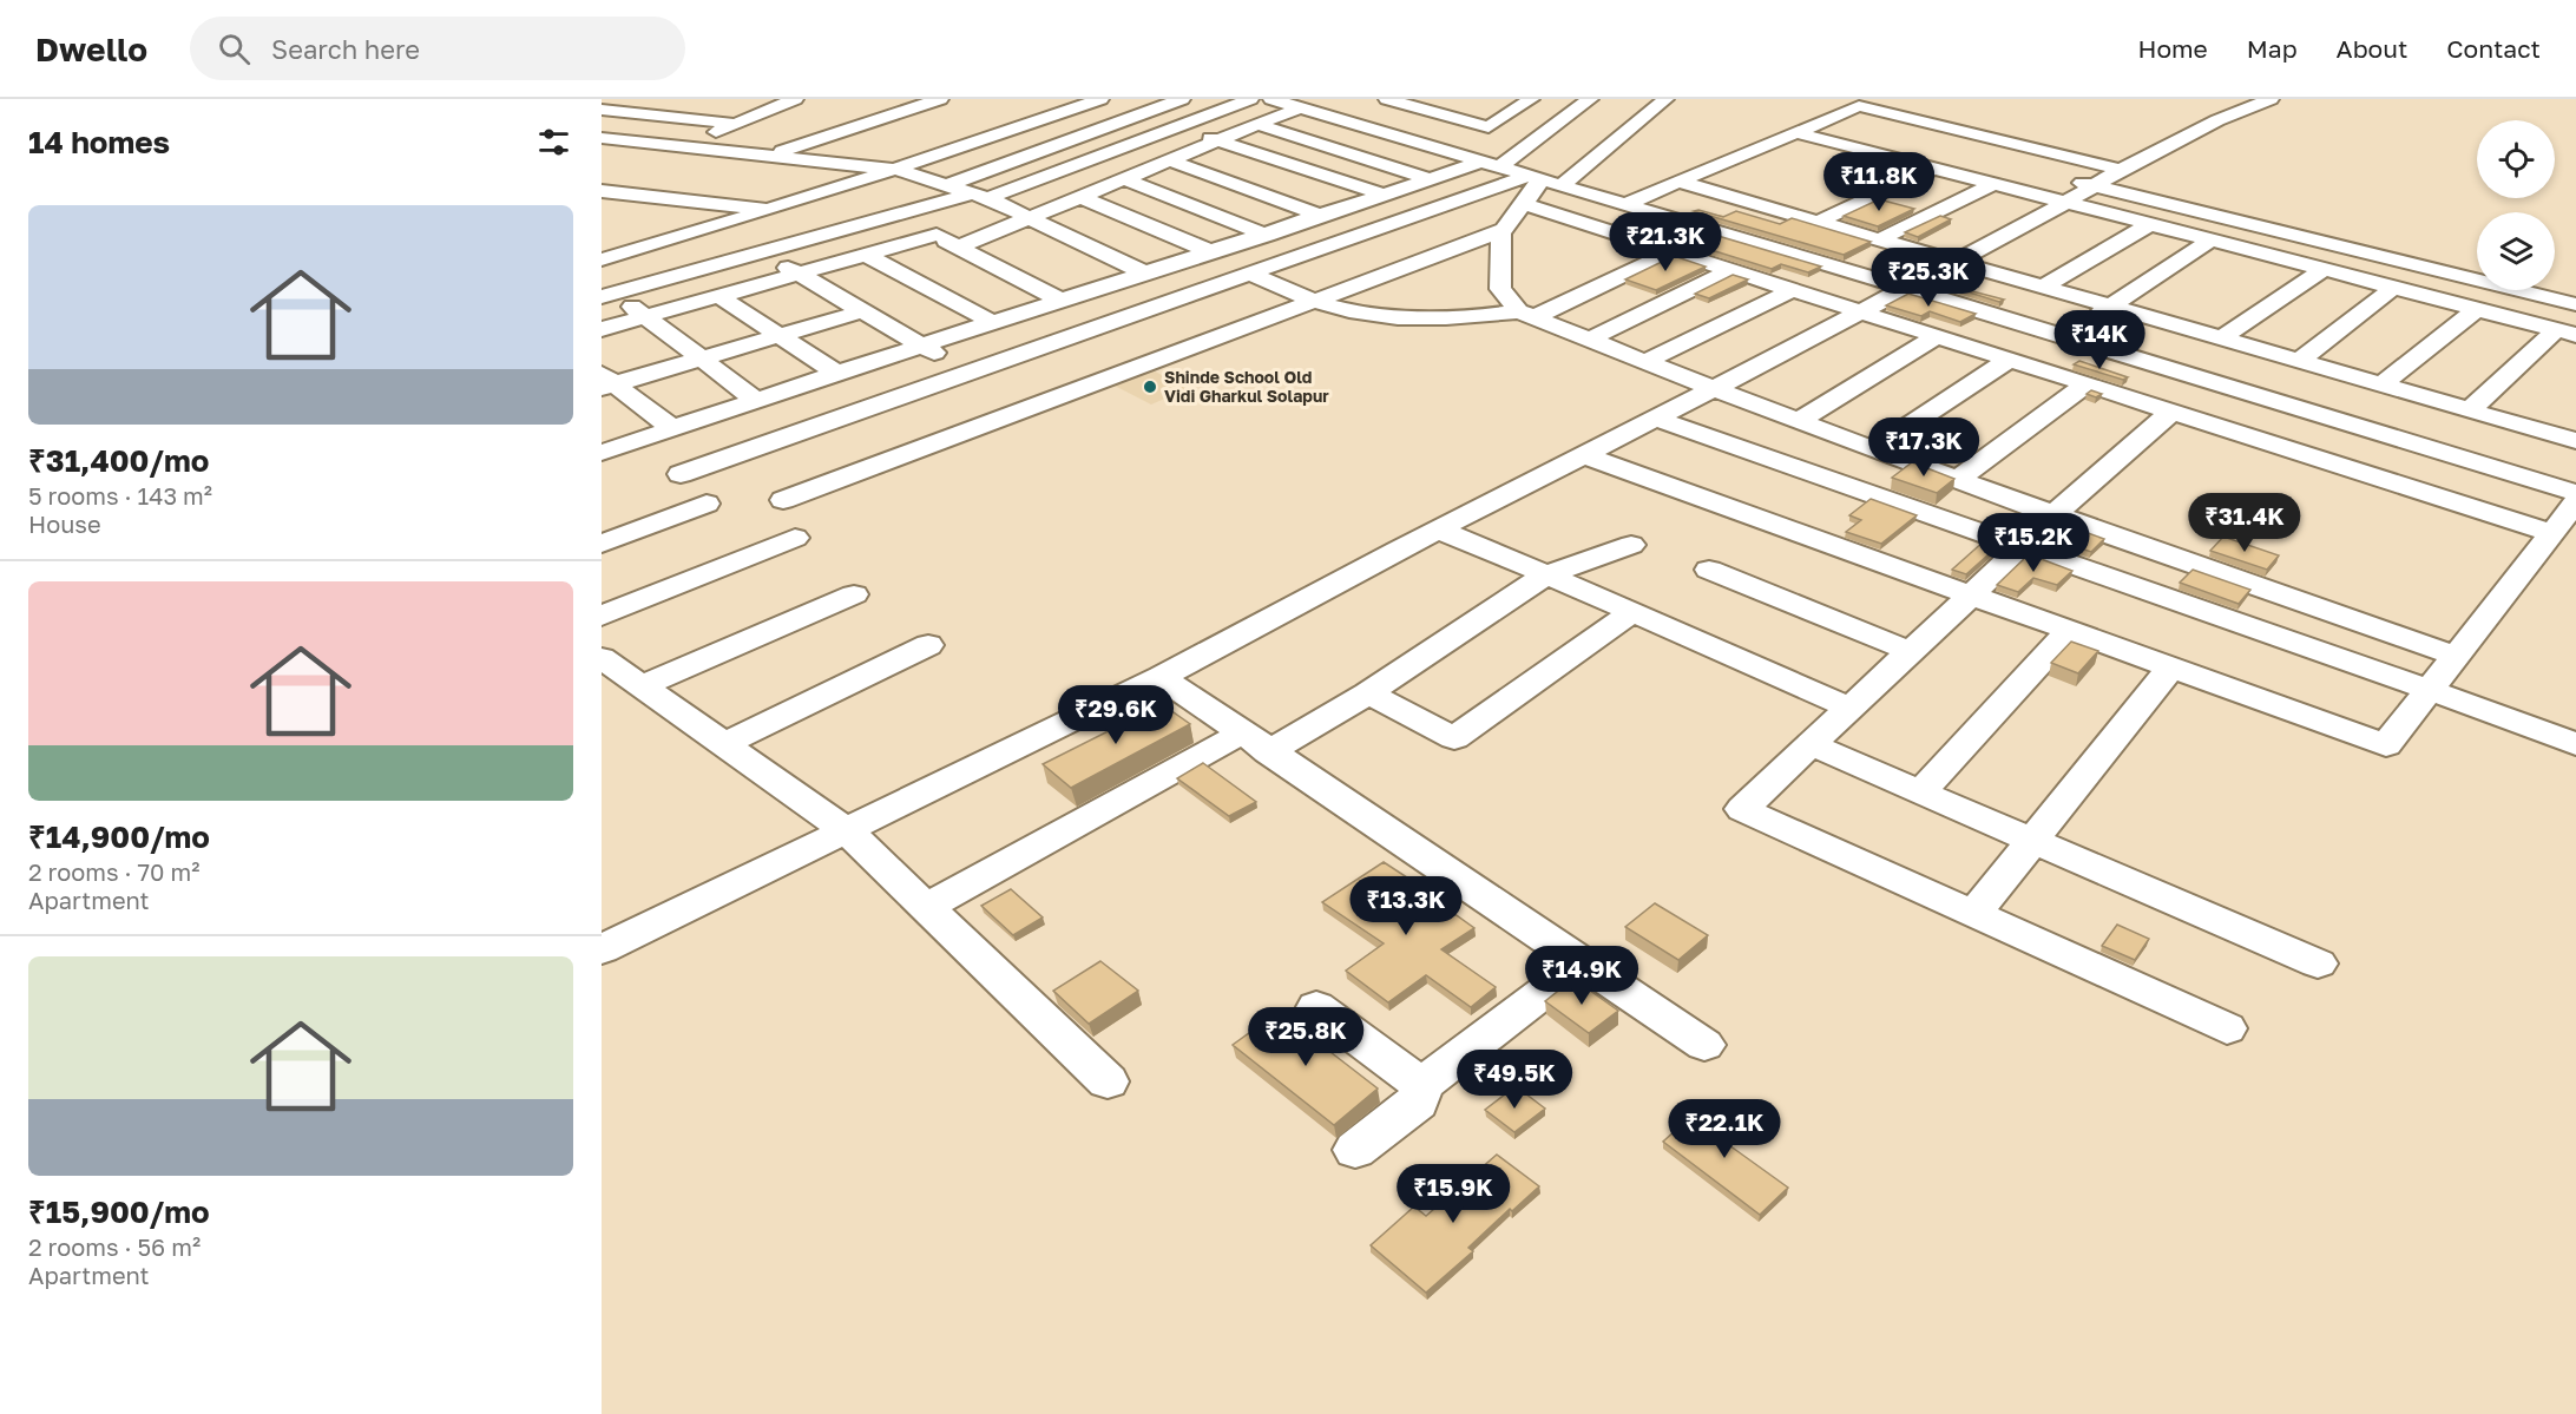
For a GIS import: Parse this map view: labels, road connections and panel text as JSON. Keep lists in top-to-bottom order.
{
  "places": ["Shinde School Old Vidi Gharkul Solapur"],
  "page": {
    "header": "Dwello",
    "search": "Search here",
    "nav": [
      "Home",
      "Map",
      "About",
      "Contact"
    ],
    "heading": "14 homes",
    "price": [
      "₹11.8K",
      "₹21.3K",
      "₹25.3K",
      "₹14K",
      "₹17.3K",
      "₹31.4K",
      "₹15.2K",
      "₹29.6K",
      "₹13.3K",
      "₹14.9K",
      "₹25.8K",
      "₹49.5K",
      "₹22.1K",
      "₹15.9K"
    ],
    "list": [
      {
        "name": "₹31,400/mo",
        "note": "5 rooms · 143 m² · House"
      },
      {
        "name": "₹14,900/mo",
        "note": "2 rooms · 70 m² · Apartment"
      },
      {
        "name": "₹15,900/mo",
        "note": "2 rooms · 56 m² · Apartment"
      }
    ]
  }
}
